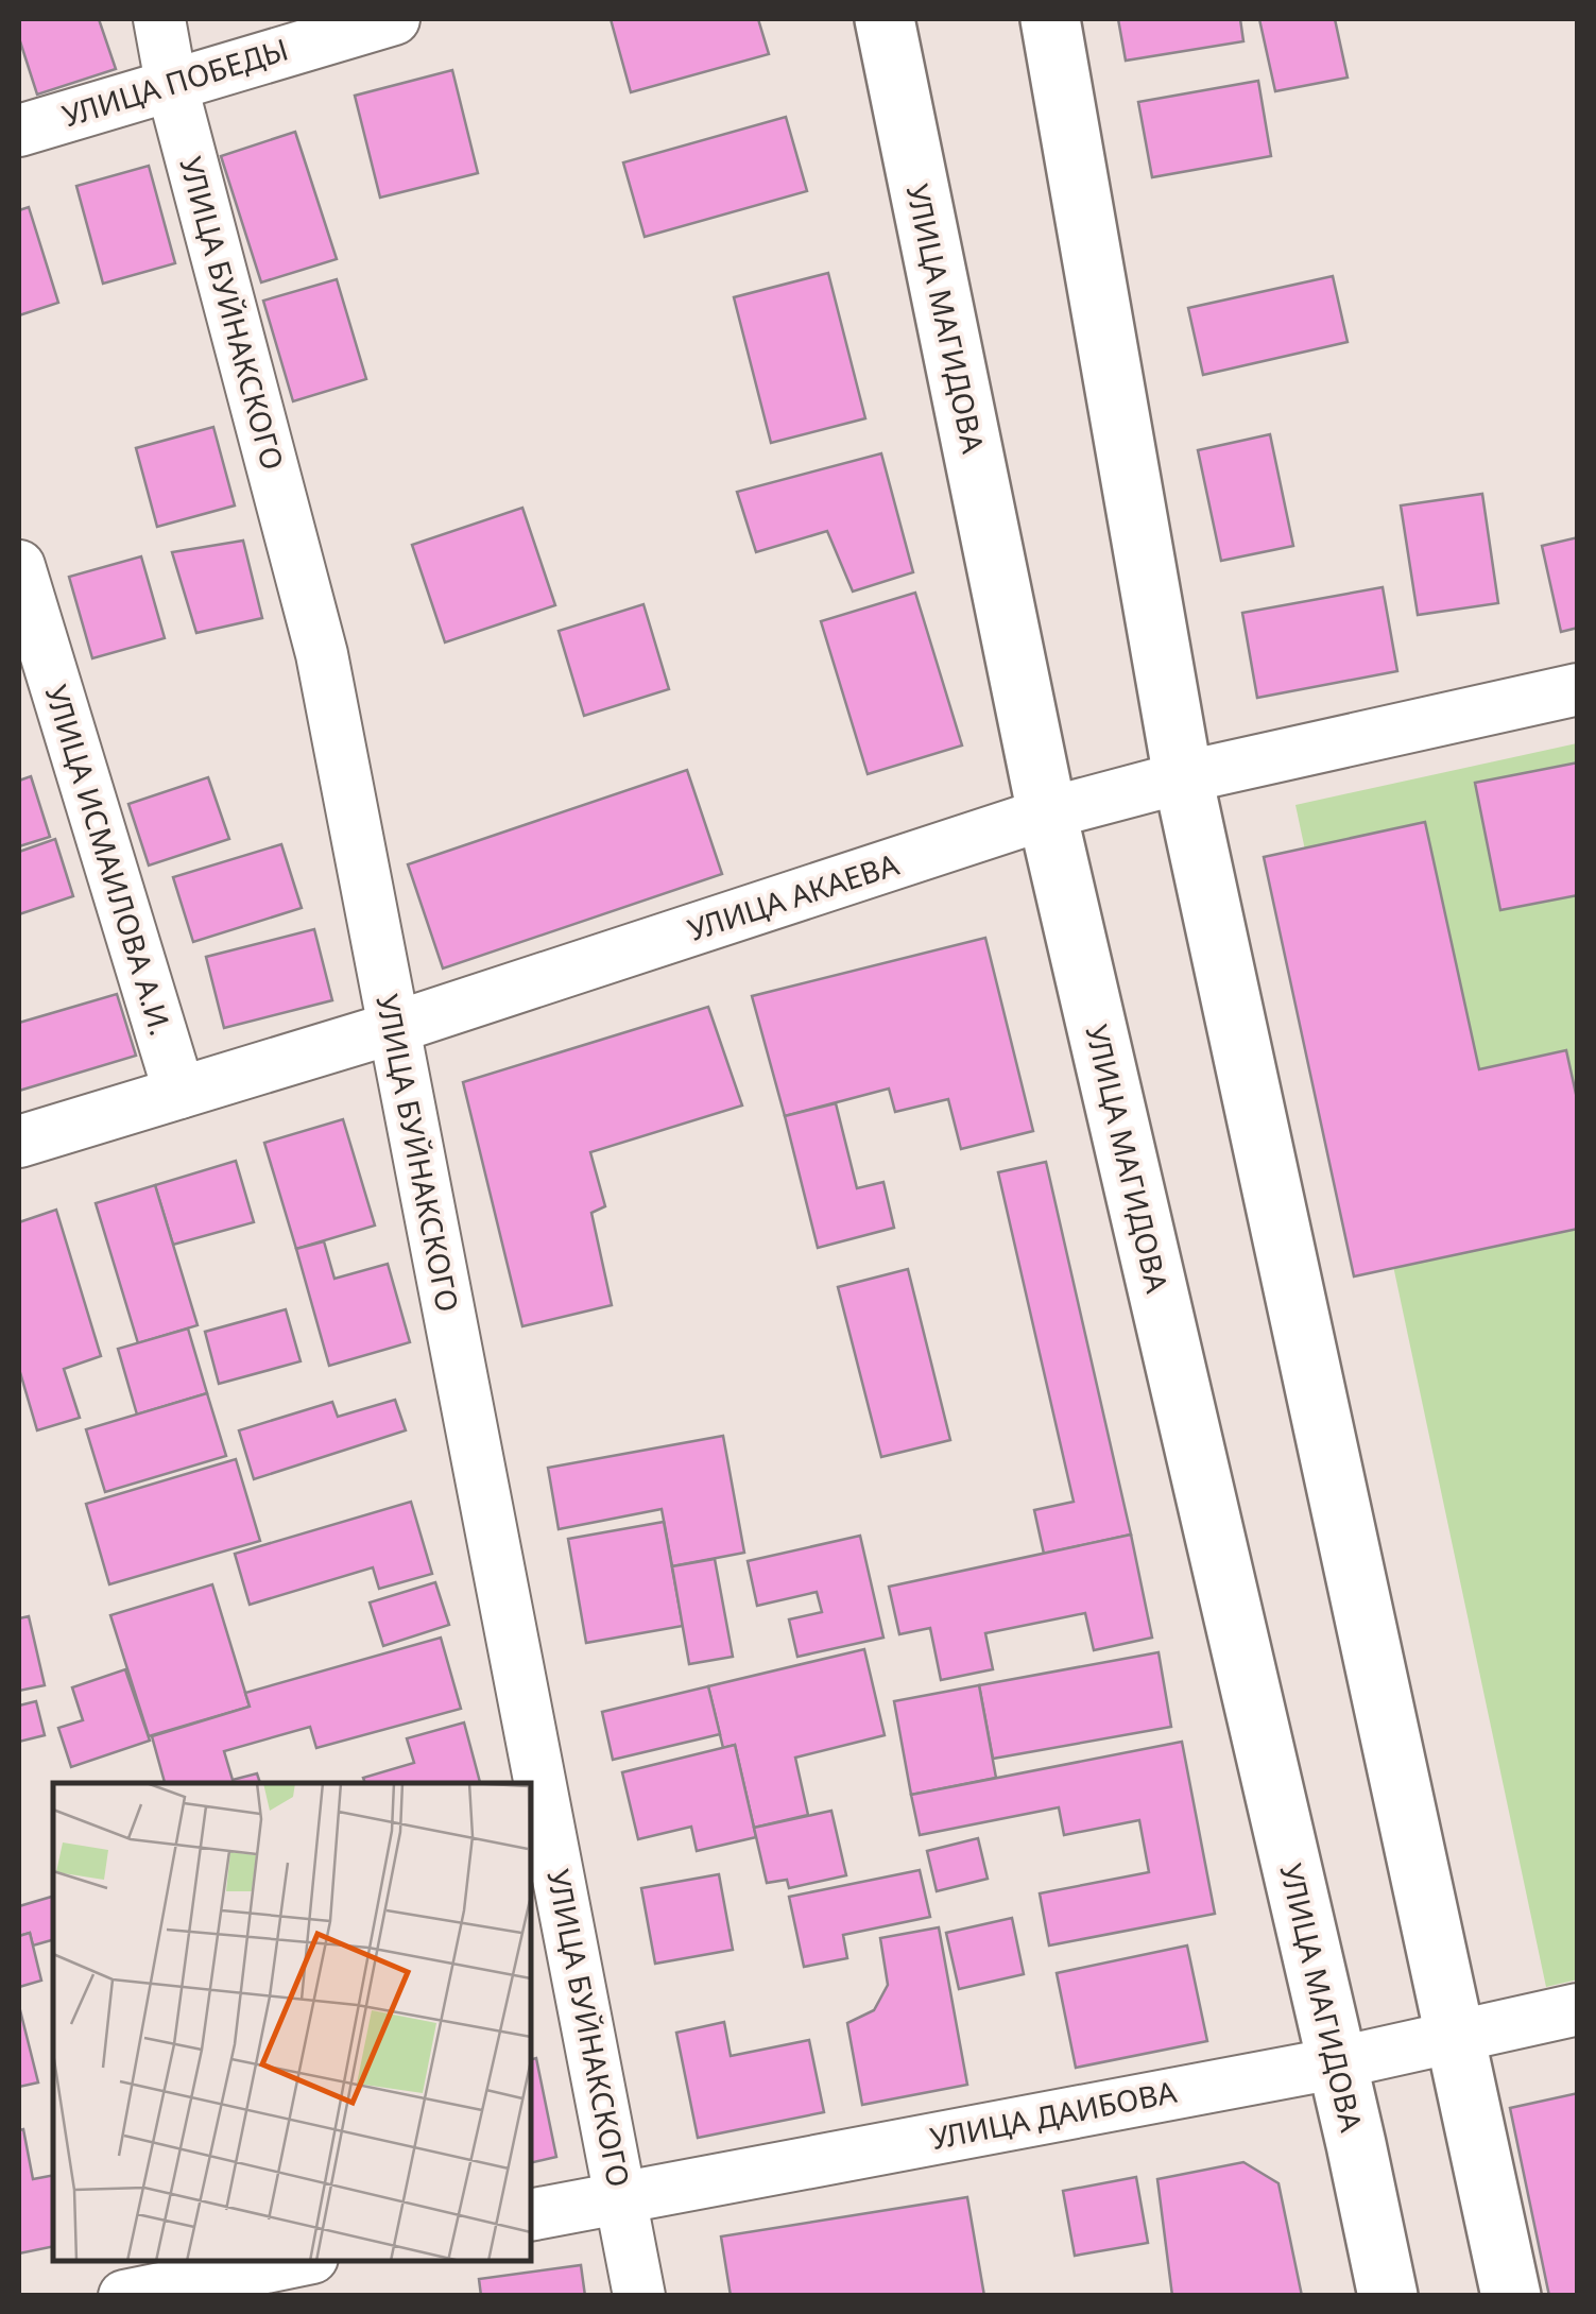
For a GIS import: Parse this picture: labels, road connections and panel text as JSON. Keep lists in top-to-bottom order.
{
  "streets": {
    "main road": ["УЛИЦА МАГИДОВА"],
    "street": [
      "УЛИЦА ПОБЕДЫ",
      "УЛИЦА БУЙНАКСКОГО",
      "УЛИЦА ИСМАИЛОВА А.И.",
      "УЛИЦА АКАЕВА",
      "УЛИЦА ДАИБОВА"
    ]
  },
  "crossings": [
    ["УЛИЦА ПОБЕДЫ", "УЛИЦА БУЙНАКСКОГО"],
    ["УЛИЦА БУЙНАКСКОГО", "УЛИЦА АКАЕВА"],
    ["УЛИЦА БУЙНАКСКОГО", "УЛИЦА ДАИБОВА"],
    ["УЛИЦА МАГИДОВА", "УЛИЦА АКАЕВА"],
    ["УЛИЦА МАГИДОВА", "УЛИЦА ДАИБОВА"],
    ["УЛИЦА ИСМАИЛОВА А.И.", "УЛИЦА АКАЕВА"]
  ]
}
